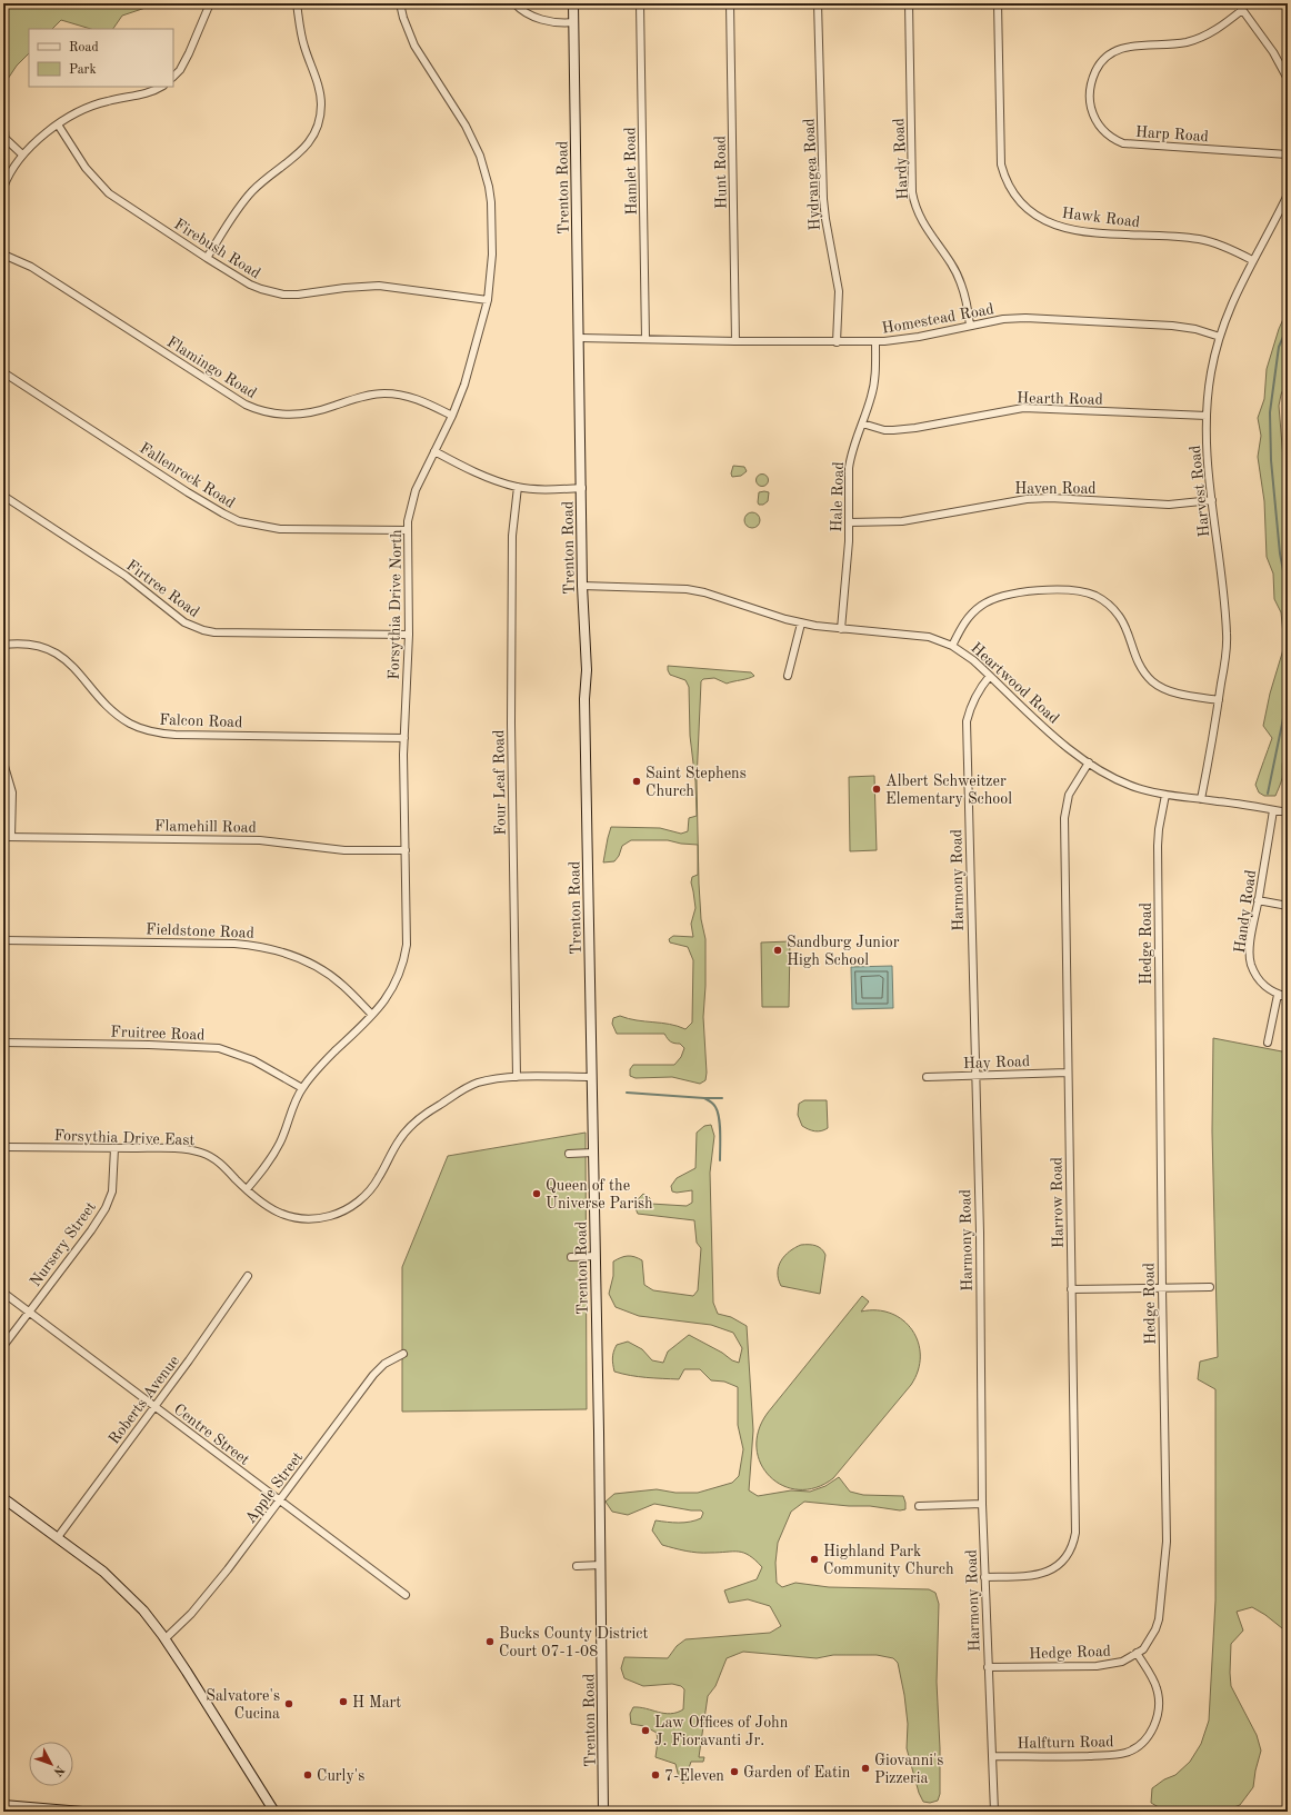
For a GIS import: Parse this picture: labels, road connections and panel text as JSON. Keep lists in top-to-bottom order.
{
  "streets": {
    "main road": ["Trenton Road"],
    "street": [
      "Harp Road",
      "Hardy Road",
      "Hamlet Road",
      "Hunt Road",
      "Hydrangea Road",
      "Hawk Road",
      "Firebush Road",
      "Homestead Road",
      "Flamingo Road",
      "Hearth Road",
      "Fallenrock Road",
      "Haven Road",
      "Harvest Road",
      "Hale Road",
      "Firtree Road",
      "Forsythia Drive North",
      "Heartwood Road",
      "Falcon Road",
      "Four Leaf Road",
      "Flamehill Road",
      "Harmony Road",
      "Handy Road",
      "Fieldstone Road",
      "Hedge Road",
      "Fruitree Road",
      "Hay Road",
      "Forsythia Drive East",
      "Harrow Road",
      "Nursery Street",
      "Roberts Avenue",
      "Centre Street",
      "Apple Street",
      "Halfturn Road"
    ]
  },
  "crossings": [
    ["Hardy Road", "Homestead Road"],
    ["Hamlet Road", "Homestead Road"],
    ["Hunt Road", "Homestead Road"],
    ["Hydrangea Road", "Homestead Road"],
    ["Trenton Road", "Homestead Road"],
    ["Trenton Road", "Heartwood Road"],
    ["Trenton Road", "Forsythia Drive East"],
    ["Hawk Road", "Harvest Road"],
    ["Firebush Road", "Forsythia Drive North"],
    ["Homestead Road", "Harvest Road"],
    ["Homestead Road", "Hale Road"],
    ["Flamingo Road", "Forsythia Drive North"],
    ["Hearth Road", "Harvest Road"],
    ["Hearth Road", "Hale Road"],
    ["Fallenrock Road", "Forsythia Drive North"],
    ["Haven Road", "Harvest Road"],
    ["Haven Road", "Hale Road"],
    ["Harvest Road", "Heartwood Road"],
    ["Hale Road", "Heartwood Road"],
    ["Firtree Road", "Forsythia Drive North"],
    ["Forsythia Drive North", "Falcon Road"],
    ["Forsythia Drive North", "Flamehill Road"],
    ["Forsythia Drive North", "Fieldstone Road"],
    ["Forsythia Drive North", "Fruitree Road"],
    ["Forsythia Drive North", "Forsythia Drive East"],
    ["Heartwood Road", "Harmony Road"],
    ["Heartwood Road", "Handy Road"],
    ["Heartwood Road", "Hedge Road"],
    ["Heartwood Road", "Harrow Road"],
    ["Four Leaf Road", "Forsythia Drive East"],
    ["Harmony Road", "Hedge Road"],
    ["Harmony Road", "Hay Road"],
    ["Harmony Road", "Harrow Road"],
    ["Harmony Road", "Halfturn Road"],
    ["Hedge Road", "Halfturn Road"],
    ["Hay Road", "Harrow Road"],
    ["Forsythia Drive East", "Nursery Street"],
    ["Nursery Street", "Centre Street"],
    ["Roberts Avenue", "Centre Street"],
    ["Centre Street", "Apple Street"]
  ],
  "places": [
    "Saint Stephens Church",
    "Albert Schweitzer Elementary School",
    "Sandburg Junior High School",
    "Queen of the Universe Parish",
    "Highland Park Community Church",
    "Bucks County District Court 07-1-08",
    "H Mart",
    "Salvatore's Cucina",
    "Law Offices of John J. Fioravanti Jr.",
    "Giovanni's Pizzeria",
    "Garden of Eatin",
    "Curly's",
    "7-Eleven"
  ],
  "legend": ["Road", "Park"],
  "north": "bottom right"
}
